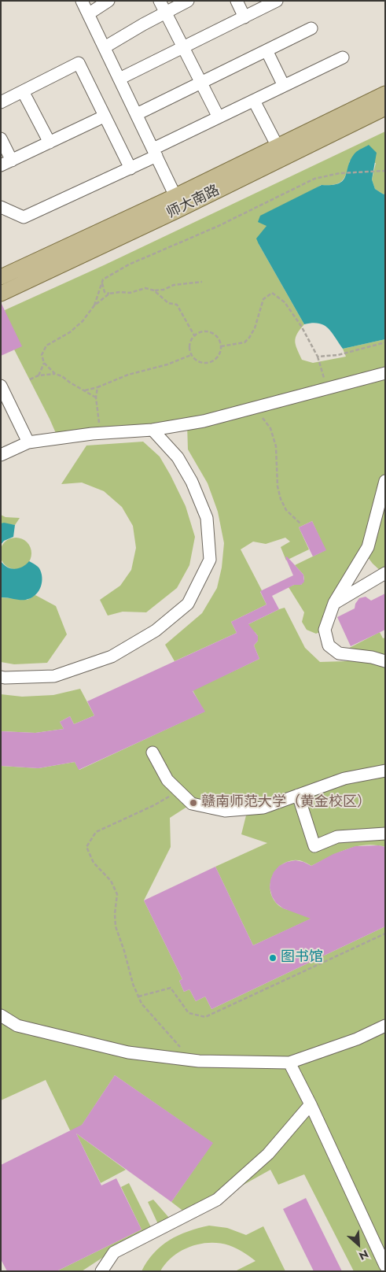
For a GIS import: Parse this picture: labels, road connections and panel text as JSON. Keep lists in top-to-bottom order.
{
  "streets": {
    "main road": ["师大南路"]
  },
  "places": ["赣南师范大学（黄金校区）", "图书馆"],
  "north": "bottom right"
}
